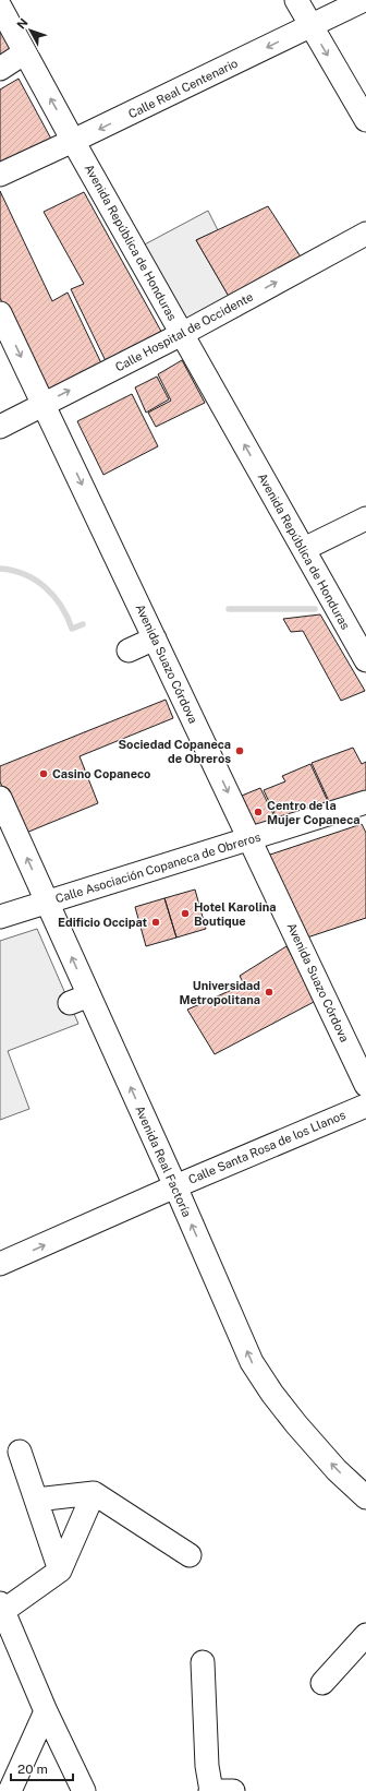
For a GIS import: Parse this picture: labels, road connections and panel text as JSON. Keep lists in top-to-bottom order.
{
  "streets": {
    "street": [
      "Calle Real Centenario",
      "Avenida República de Honduras",
      "Calle Hospital de Occidente",
      "Avenida Suazo Córdova",
      "Calle Asociación Copaneca de Obreros",
      "Calle Santa Rosa de los Llanos",
      "Avenida Real Factoría"
    ]
  },
  "crossings": [
    ["Calle Real Centenario", "Avenida República de Honduras"],
    ["Avenida República de Honduras", "Calle Hospital de Occidente"],
    ["Calle Hospital de Occidente", "Avenida Suazo Córdova"],
    ["Avenida Suazo Córdova", "Calle Asociación Copaneca de Obreros"],
    ["Calle Asociación Copaneca de Obreros", "Avenida Real Factoría"],
    ["Calle Santa Rosa de los Llanos", "Avenida Real Factoría"]
  ],
  "one_way": [
    "Calle Real Centenario",
    "Avenida República de Honduras",
    "Calle Hospital de Occidente",
    "Avenida Suazo Córdova",
    "Calle Santa Rosa de los Llanos",
    "Avenida Real Factoría"
  ],
  "places": [
    "Sociedad Copaneca de Obreros",
    "Casino Copaneco",
    "Centro de la Mujer Copaneca",
    "Hotel Karolina Boutique",
    "Edificio Occipat",
    "Universidad Metropolitana"
  ],
  "scale_bar": "20 m",
  "north": "top left"
}
